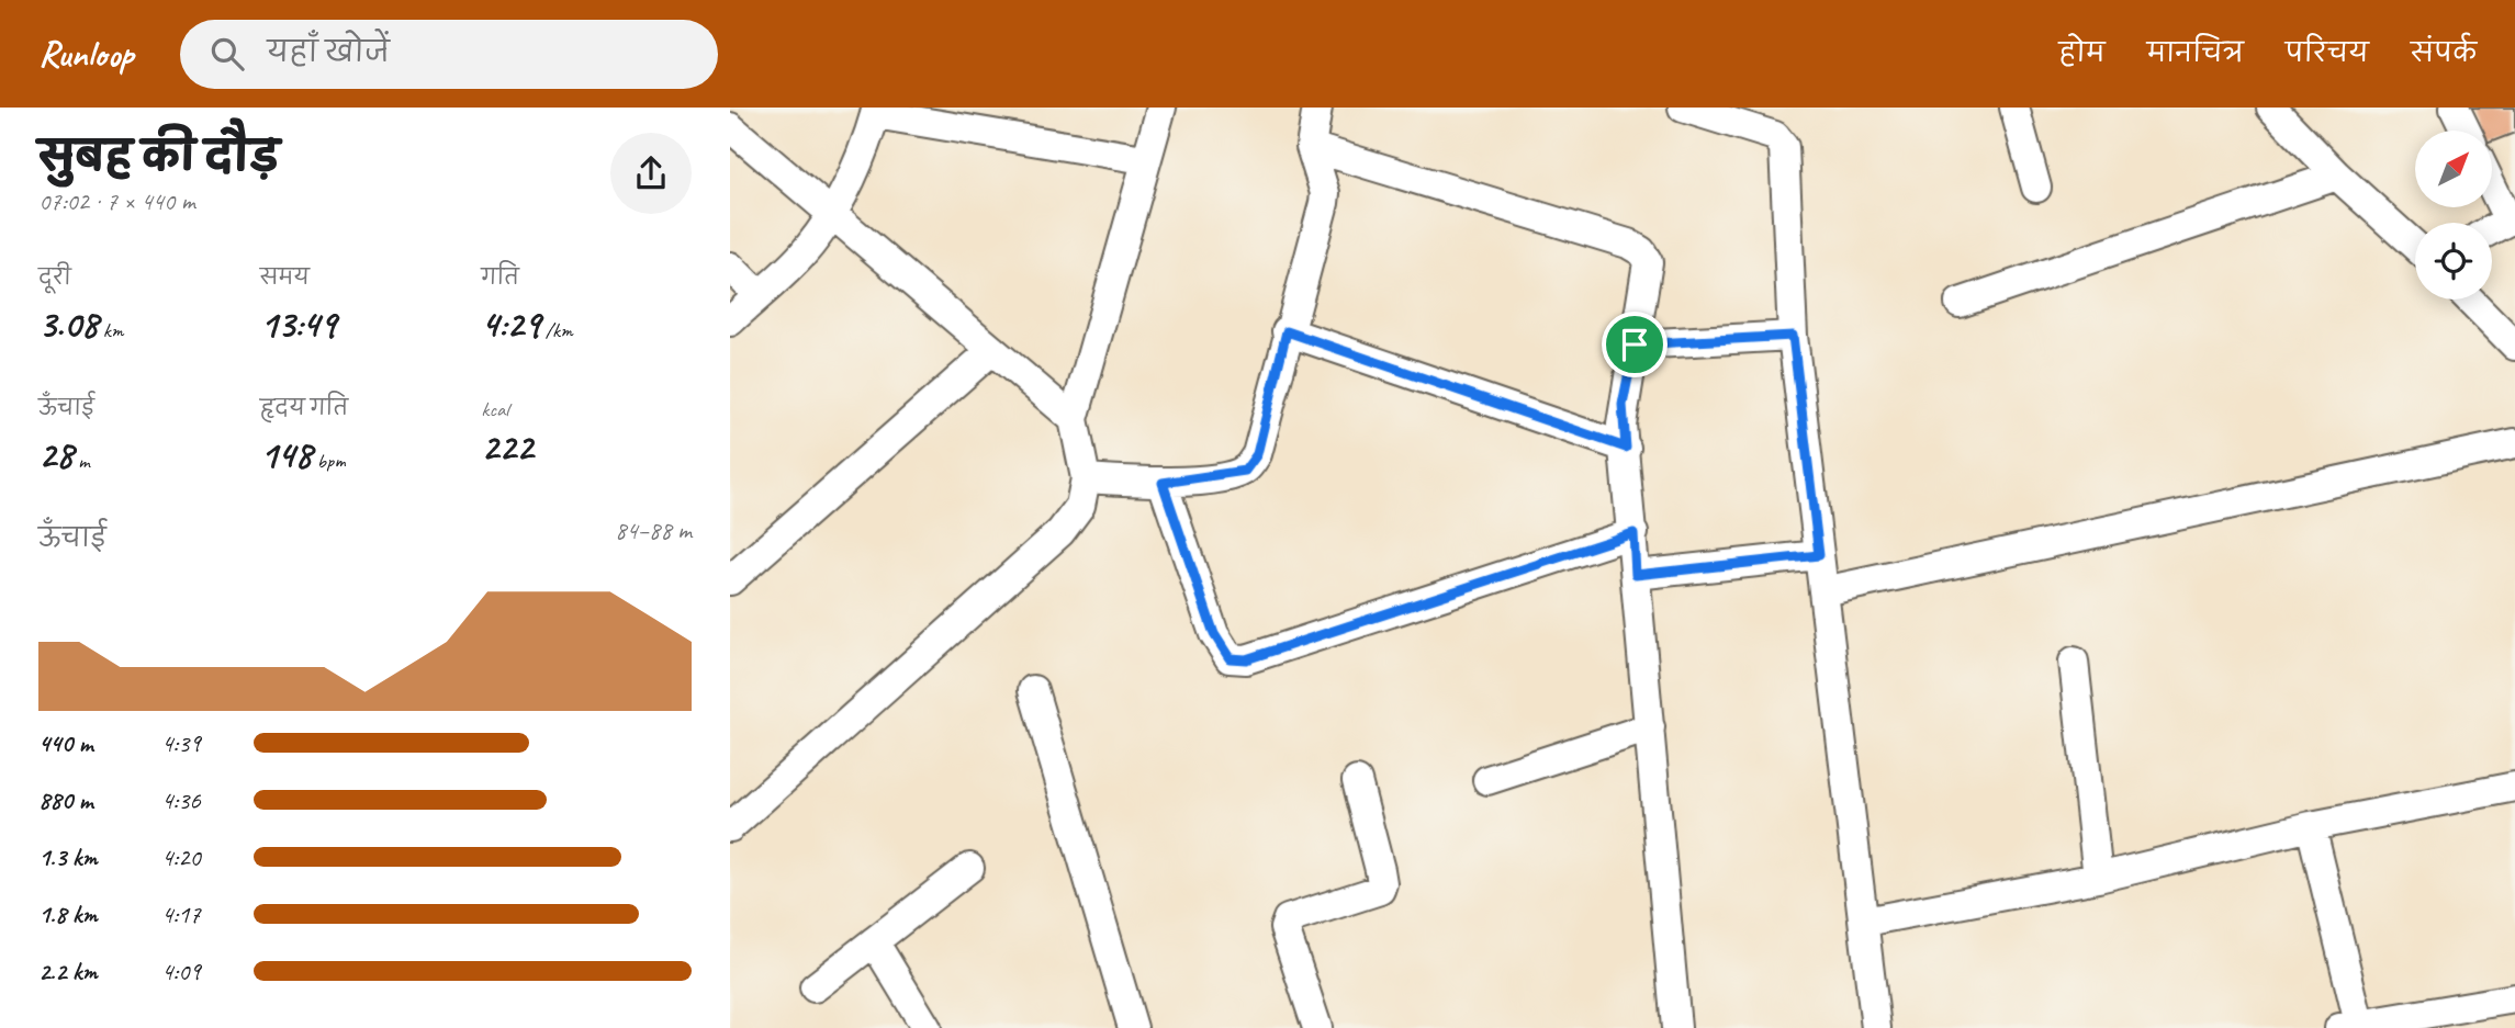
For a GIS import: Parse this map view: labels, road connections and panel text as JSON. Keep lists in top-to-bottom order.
{
  "north": "top right",
  "page": {
    "header": "Runloop",
    "search": "यहाँ खोजें",
    "nav": [
      "होम",
      "मानचित्र",
      "परिचय",
      "संपर्क"
    ],
    "heading": ["सुबह की दौड़", "07:02 · 7 × 440 m"],
    "stats": [
      ["दूरी", "3.08 km"],
      ["समय", "13:49"],
      ["गति", "4:29 /km"],
      ["ऊँचाई", "28 m"],
      ["हृदय गति", "148 bpm"],
      ["kcal", "222"]
    ],
    "chart": ["ऊँचाई", "84–88 m"],
    "list": [
      {
        "name": "440 m",
        "note": "4:39"
      },
      {
        "name": "880 m",
        "note": "4:36"
      },
      {
        "name": "1.3 km",
        "note": "4:20"
      },
      {
        "name": "1.8 km",
        "note": "4:17"
      },
      {
        "name": "2.2 km",
        "note": "4:09"
      }
    ]
  }
}
